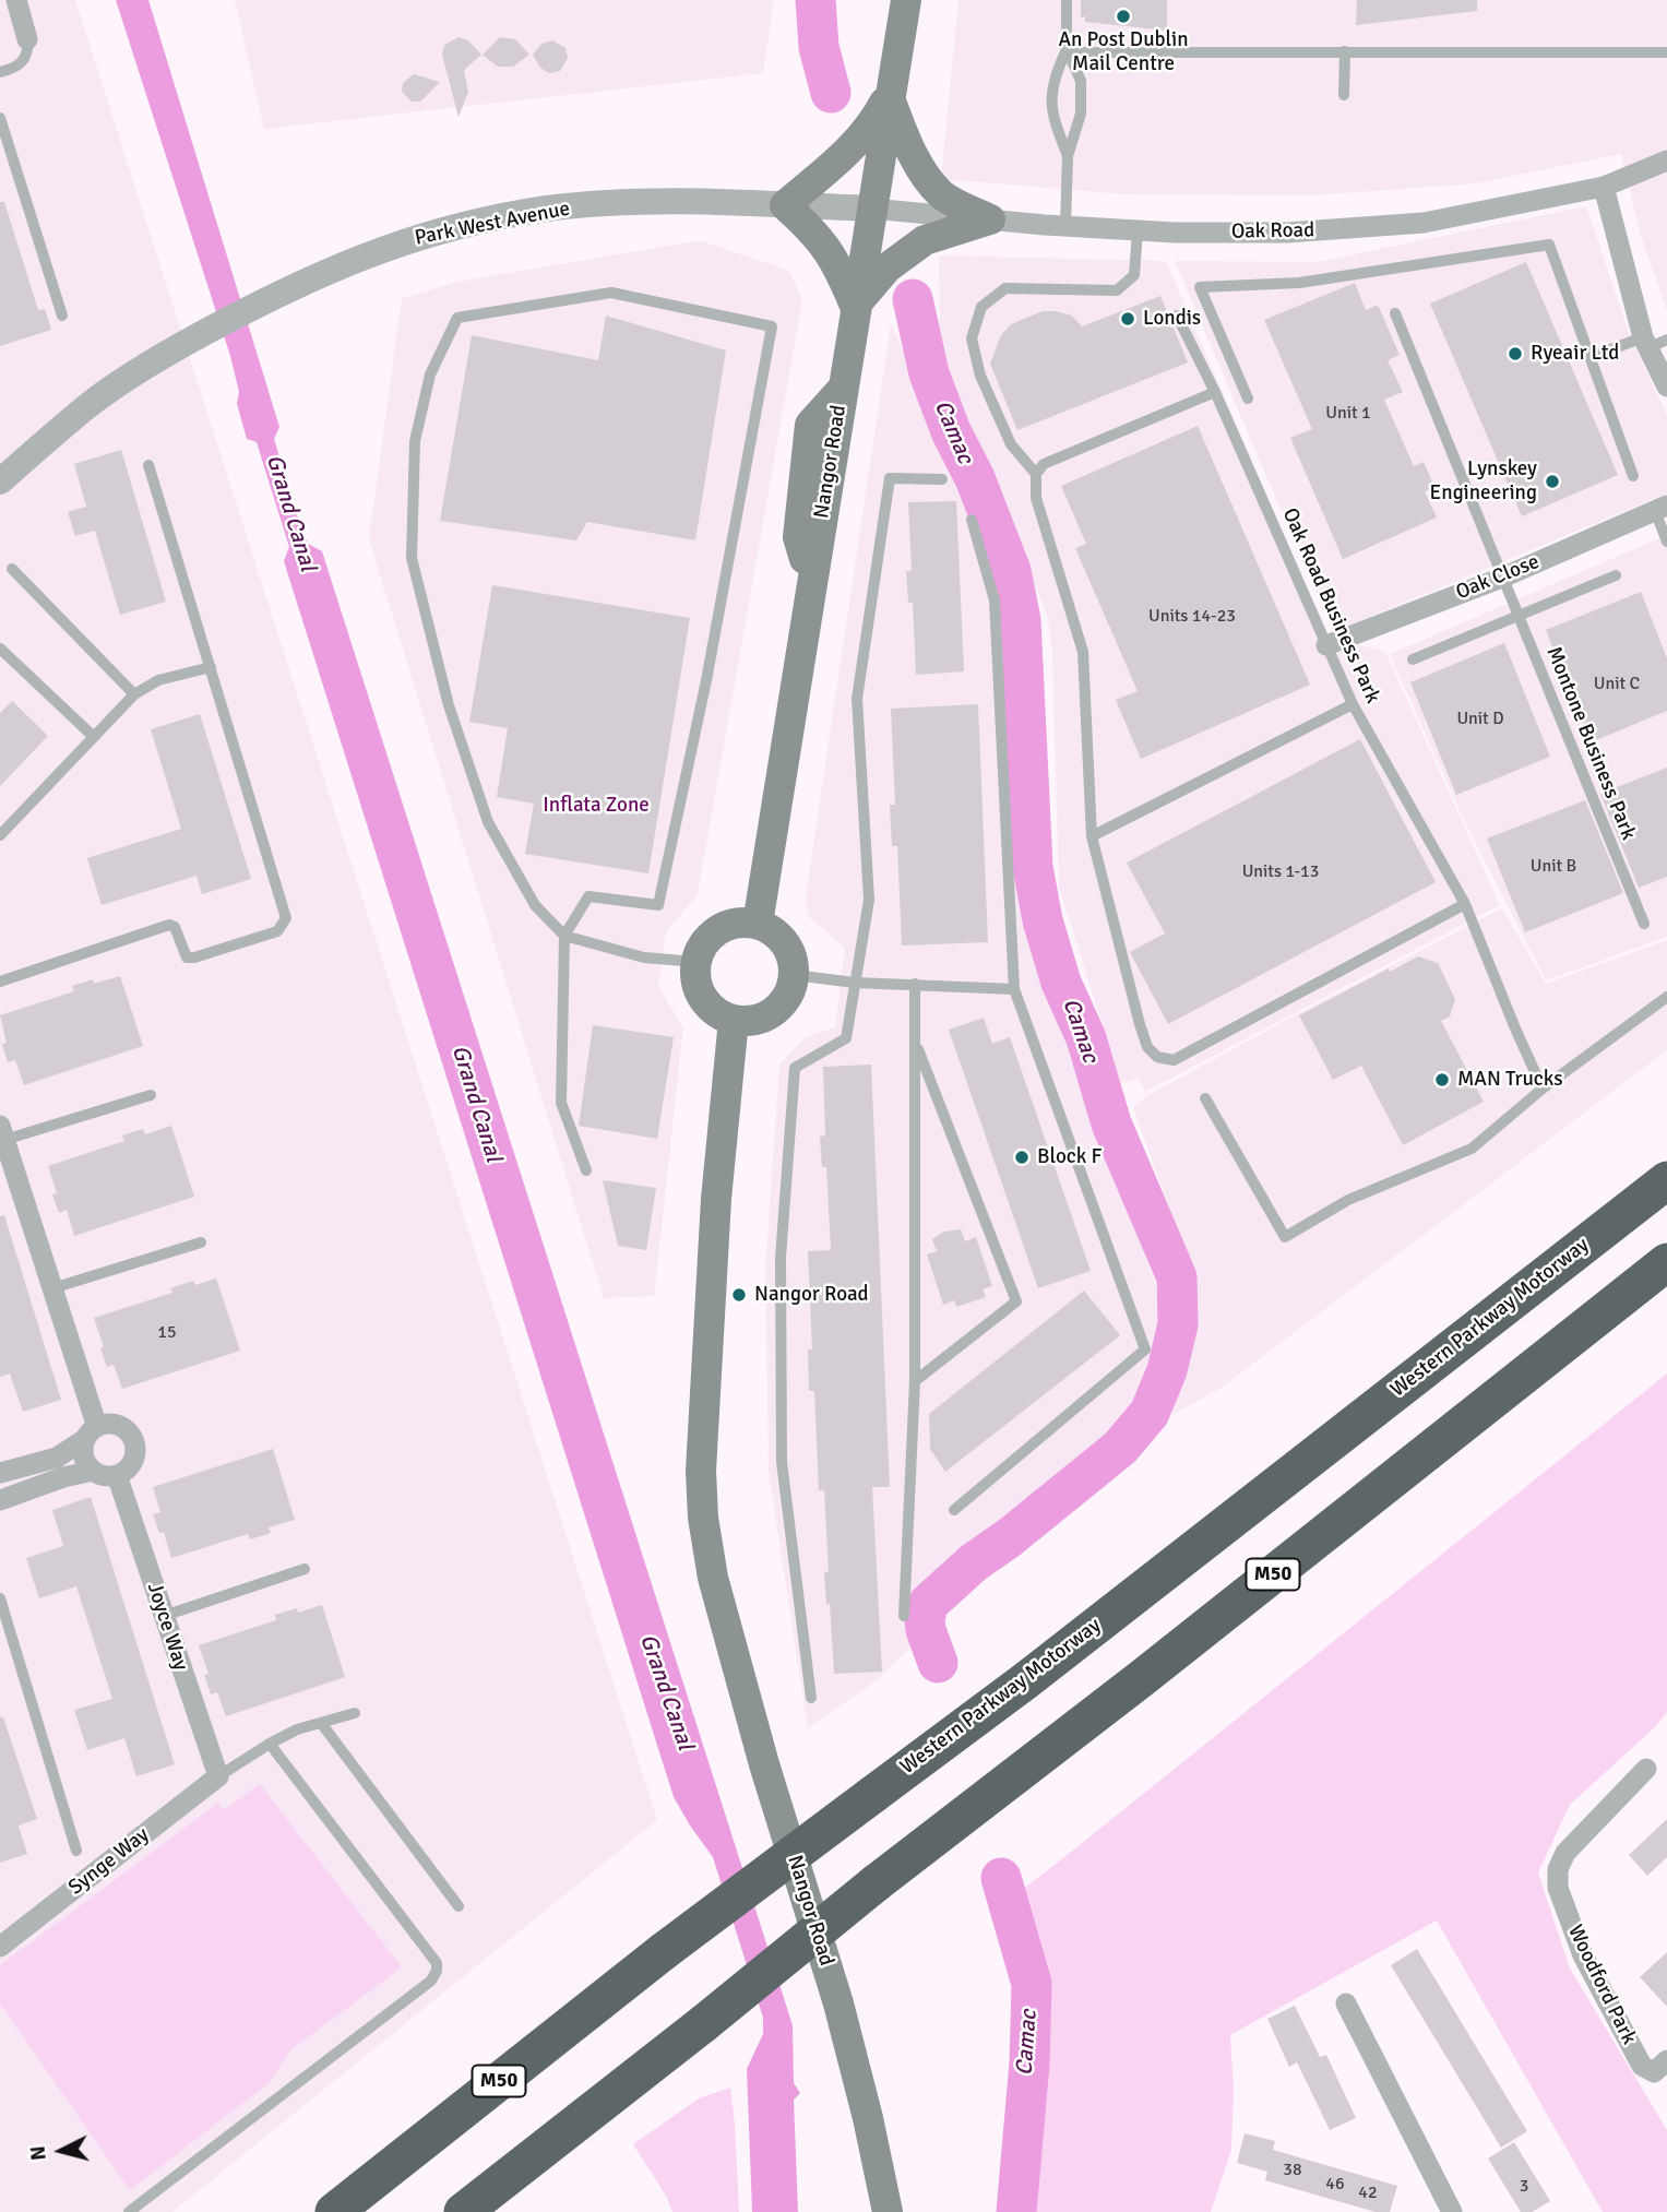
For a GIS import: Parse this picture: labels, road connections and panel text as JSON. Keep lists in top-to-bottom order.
{
  "streets": {
    "highway": ["Western Parkway Motorway", "M50"],
    "main road": ["Nangor Road"],
    "street": [
      "Park West Avenue",
      "Oak Road",
      "Oak Close",
      "Joyce Way",
      "Synge Way",
      "Woodford Park"
    ],
    "lane": ["Oak Road Business Park", "Montone Business Park"]
  },
  "crossings": [
    ["Park West Avenue", "Oak Road"],
    ["Park West Avenue", "Nangor Road"],
    ["Oak Road", "Nangor Road"],
    ["Oak Close", "Oak Road Business Park"],
    ["Oak Close", "Montone Business Park"],
    ["Joyce Way", "Synge Way"]
  ],
  "water": ["Camac", "Grand Canal"],
  "parks": ["Inflata Zone"],
  "places": [
    "An Post Dublin Mail Centre",
    "Londis",
    "Ryeair Ltd",
    "Lynskey Engineering",
    "MAN Trucks",
    "Block F",
    "Nangor Road"
  ],
  "house_numbers": [
    "Unit 1",
    "Units 14-23",
    "Unit C",
    "Unit D",
    "Unit B",
    "Units 1-13",
    "15",
    "38",
    "46",
    "3",
    "42"
  ],
  "north": "left"
}
